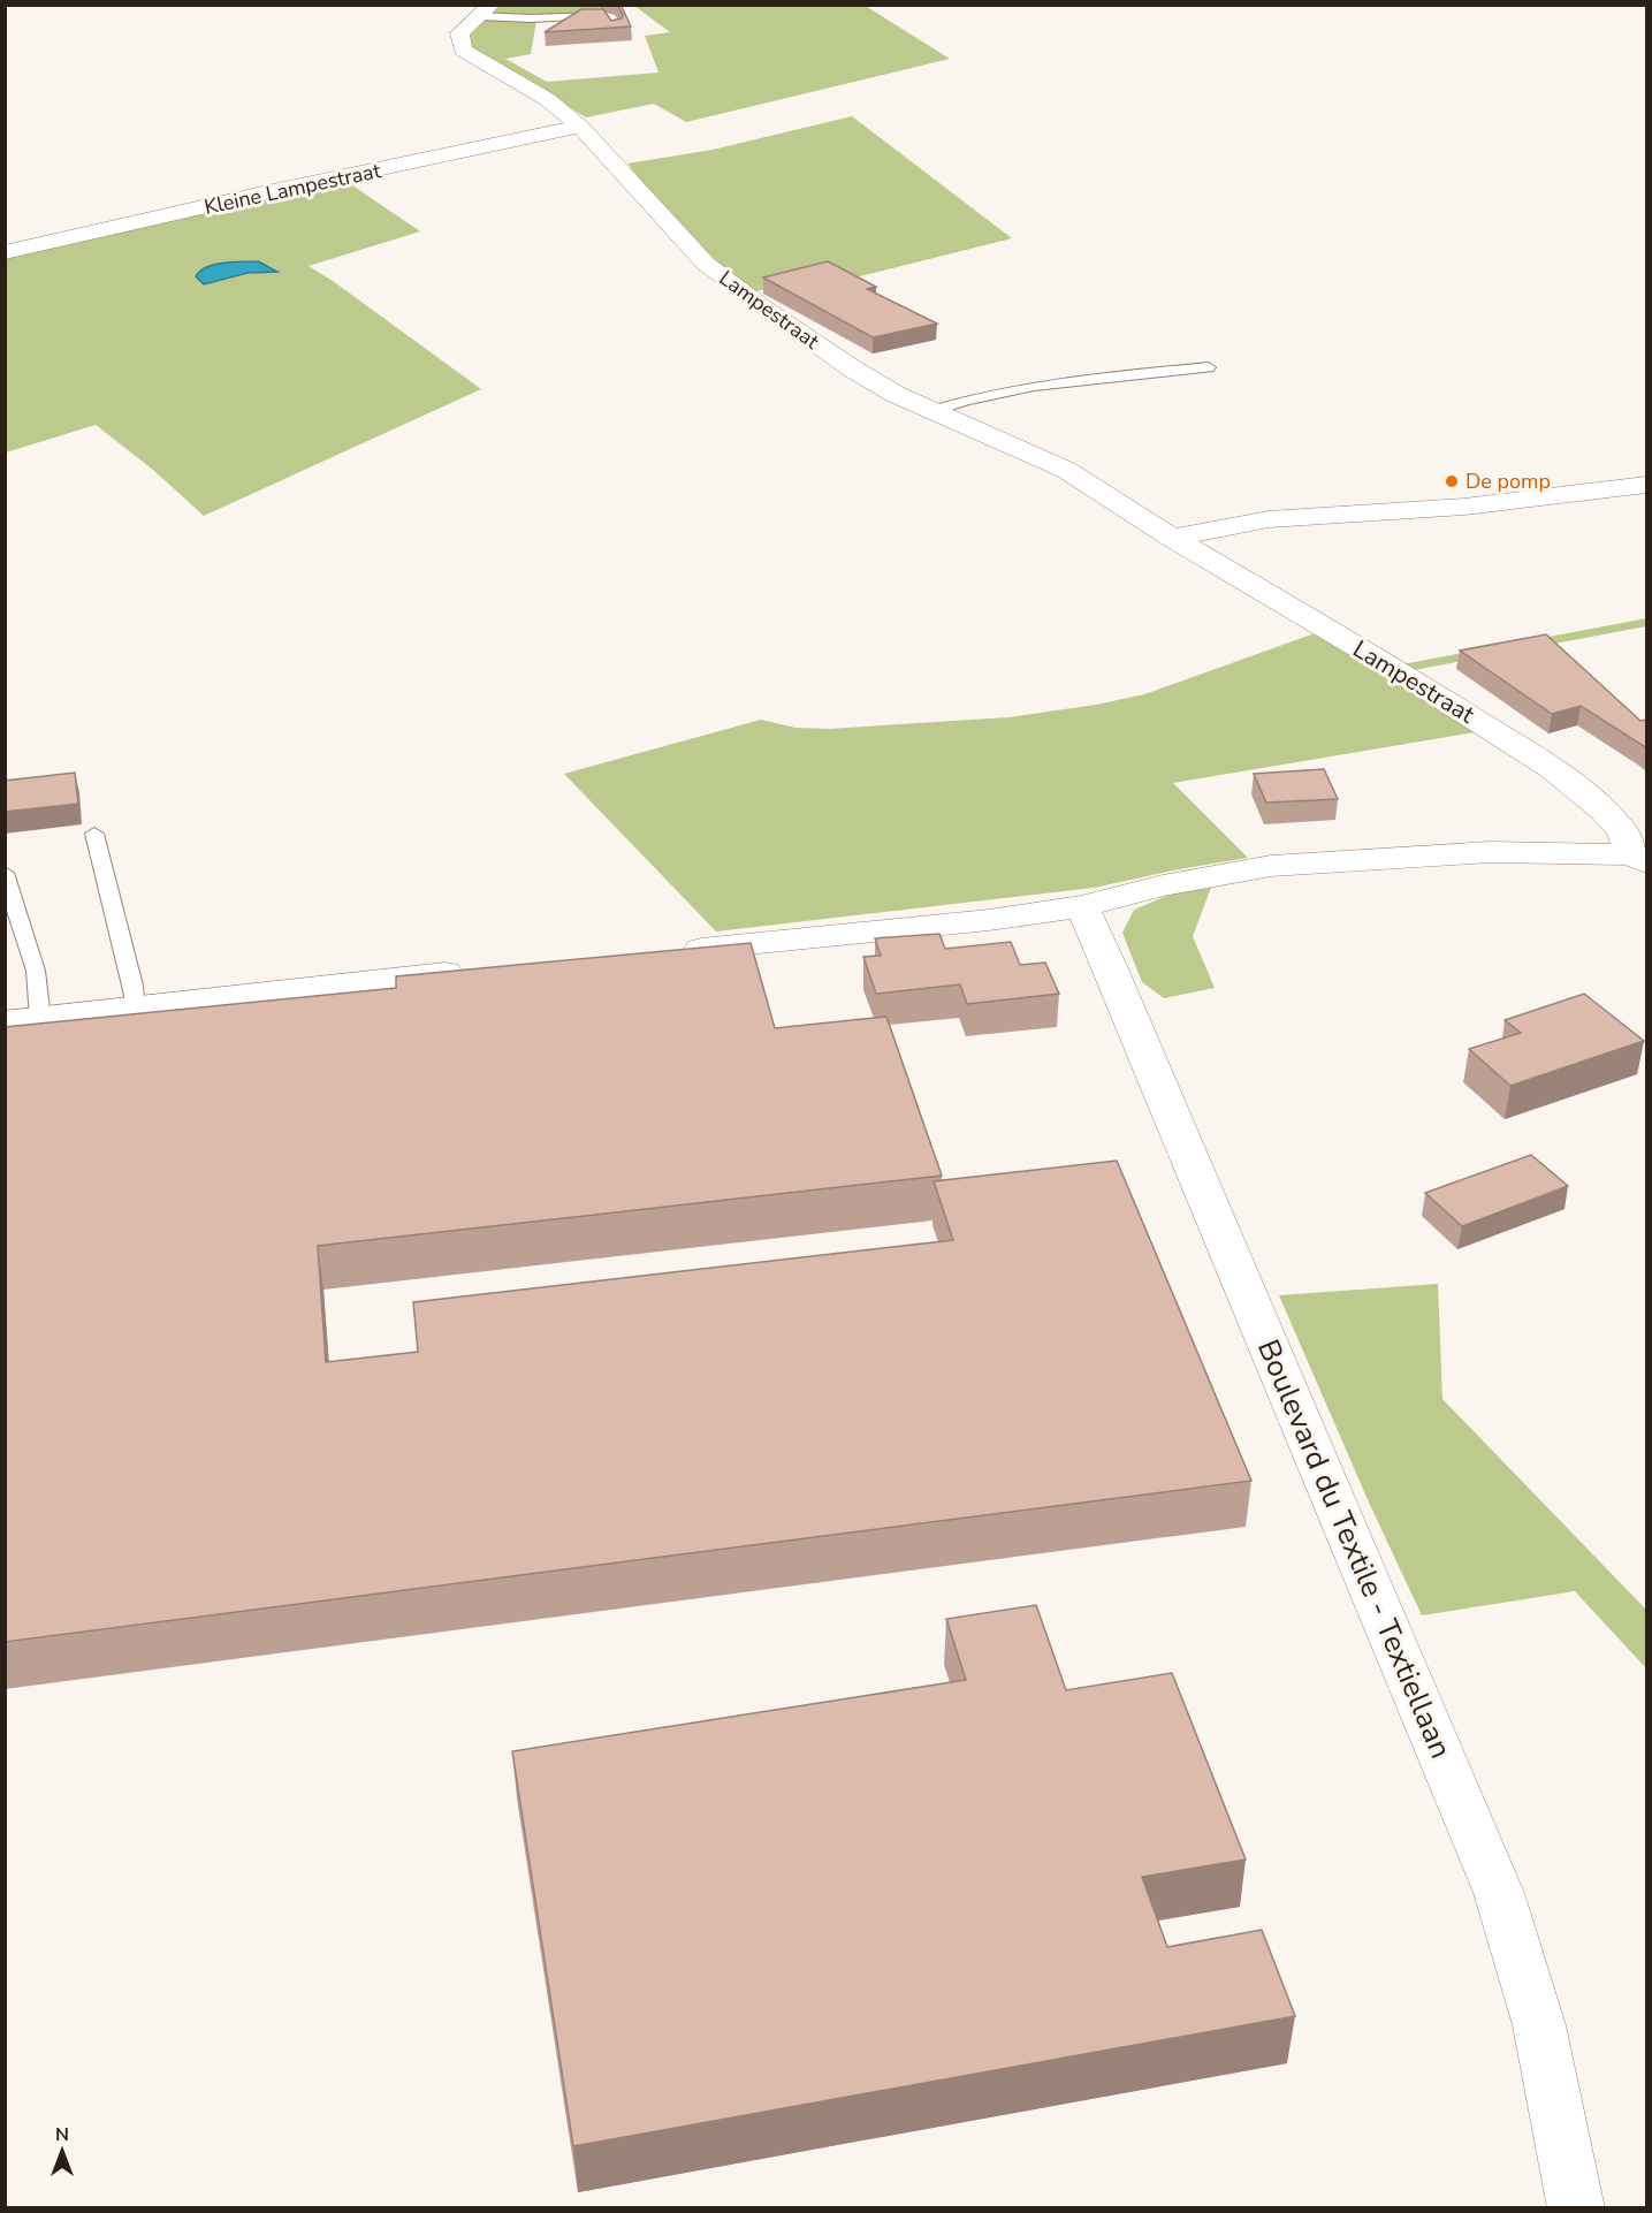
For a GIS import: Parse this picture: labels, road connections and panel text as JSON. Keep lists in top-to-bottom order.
{
  "streets": {
    "street": ["Kleine Lampestraat", "Lampestraat", "Boulevard du Textile - Textiellaan"]
  },
  "crossings": [
    ["Kleine Lampestraat", "Lampestraat"]
  ],
  "places": ["De pomp"],
  "north": "top"
}
